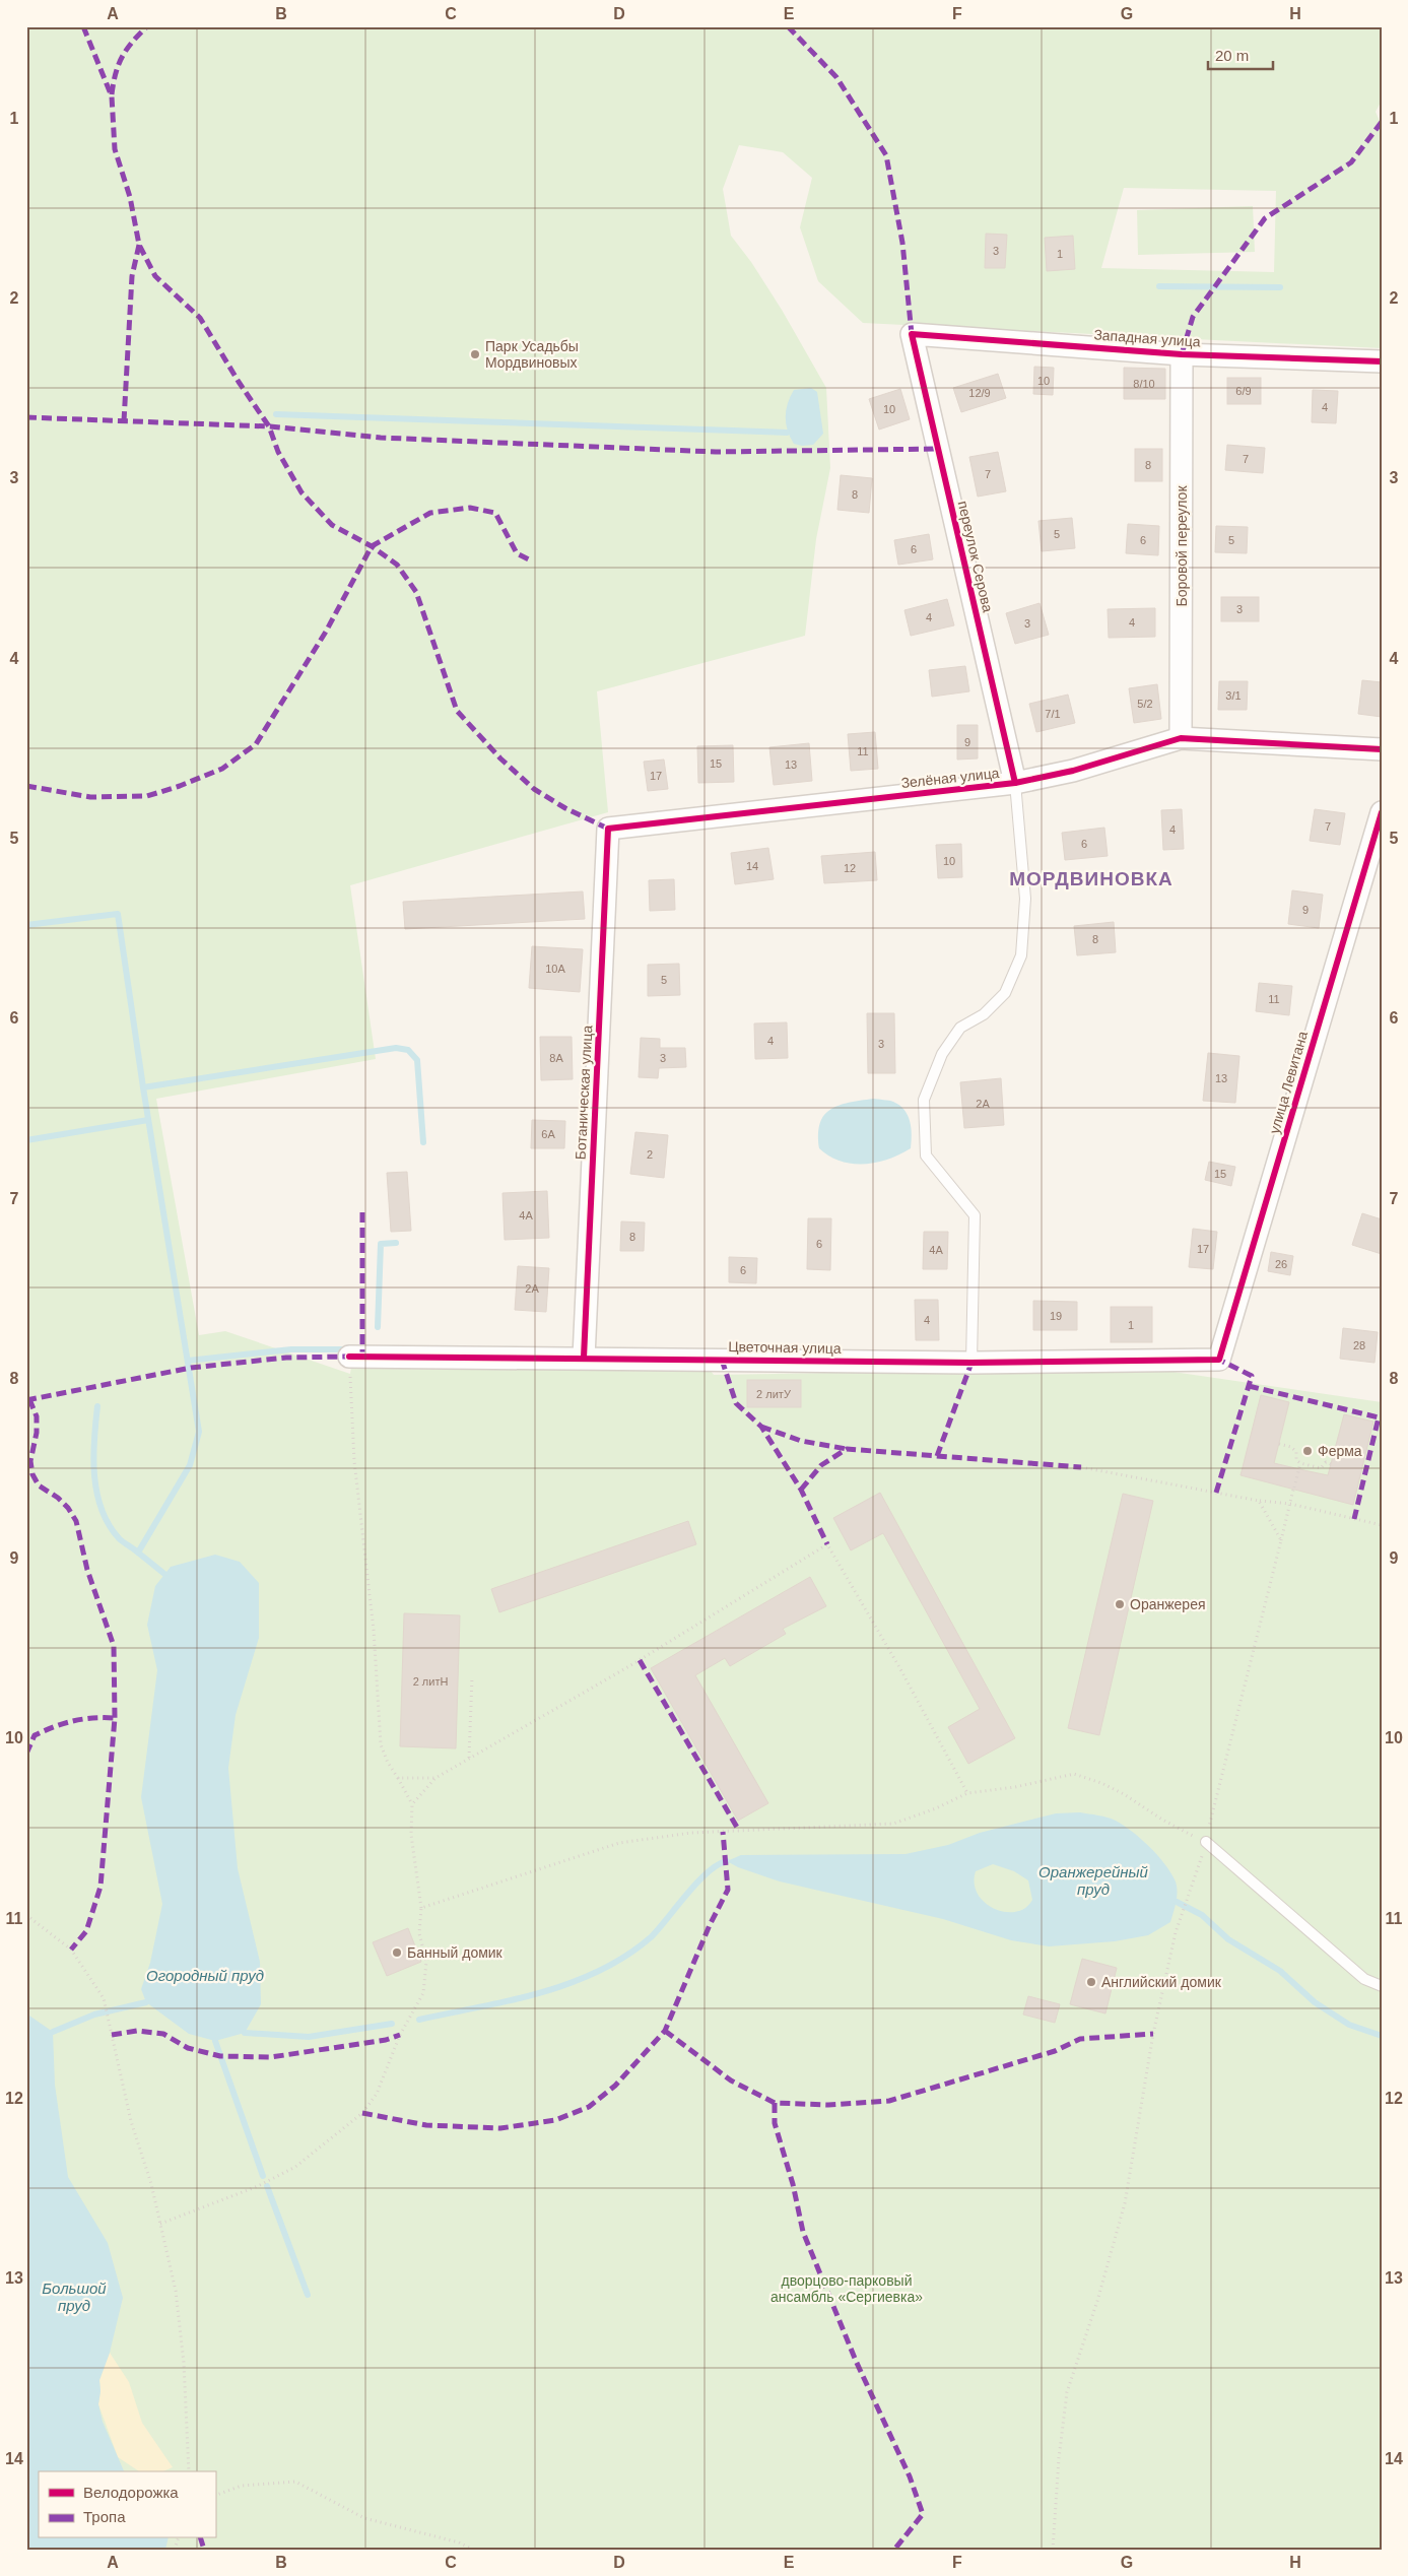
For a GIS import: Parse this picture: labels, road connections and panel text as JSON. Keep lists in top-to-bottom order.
{
  "streets": {
    "street": [
      "Западная улица",
      "Боровой переулок",
      "переулок Серова",
      "Зелёная улица",
      "улица Левитана",
      "Ботаническая улица",
      "Цветочная улица"
    ]
  },
  "crossings": [
    ["Западная улица", "Боровой переулок"],
    ["Западная улица", "переулок Серова"],
    ["Боровой переулок", "Зелёная улица"],
    ["переулок Серова", "Зелёная улица"],
    ["Зелёная улица", "Ботаническая улица"],
    ["улица Левитана", "Цветочная улица"],
    ["Ботаническая улица", "Цветочная улица"]
  ],
  "districts": ["МОРДВИНОВКА"],
  "water": ["Оранжерейный пруд", "Огородный пруд", "Большой пруд"],
  "parks": ["дворцово-парковый ансамбль «Сергиевка»"],
  "places": [
    "Парк Усадьбы Мордвиновых",
    "Ферма",
    "Оранжерея",
    "Банный домик",
    "Английский домик"
  ],
  "house_numbers": [
    "3",
    "1",
    "10",
    "8/10",
    "6/9",
    "12/9",
    "4",
    "10",
    "7",
    "8",
    "7",
    "8",
    "5",
    "6",
    "5",
    "6",
    "3",
    "4",
    "4",
    "3",
    "3/1",
    "5/2",
    "7/1",
    "9",
    "11",
    "15",
    "13",
    "17",
    "7",
    "4",
    "6",
    "10",
    "14",
    "12",
    "9",
    "8",
    "10А",
    "5",
    "11",
    "4",
    "3",
    "8А",
    "3",
    "13",
    "2А",
    "6А",
    "2",
    "15",
    "4А",
    "8",
    "6",
    "17",
    "4А",
    "26",
    "6",
    "2А",
    "19",
    "4",
    "1",
    "28",
    "2 литУ",
    "2 литН"
  ],
  "legend": ["Велодорожка", "Тропа"],
  "scale_bar": "20 m",
  "grid": {
    "columns": [
      "A",
      "B",
      "C",
      "D",
      "E",
      "F",
      "G",
      "H"
    ],
    "rows": [
      "1",
      "2",
      "3",
      "4",
      "5",
      "6",
      "7",
      "8",
      "9",
      "10",
      "11",
      "12",
      "13",
      "14"
    ]
  }
}
